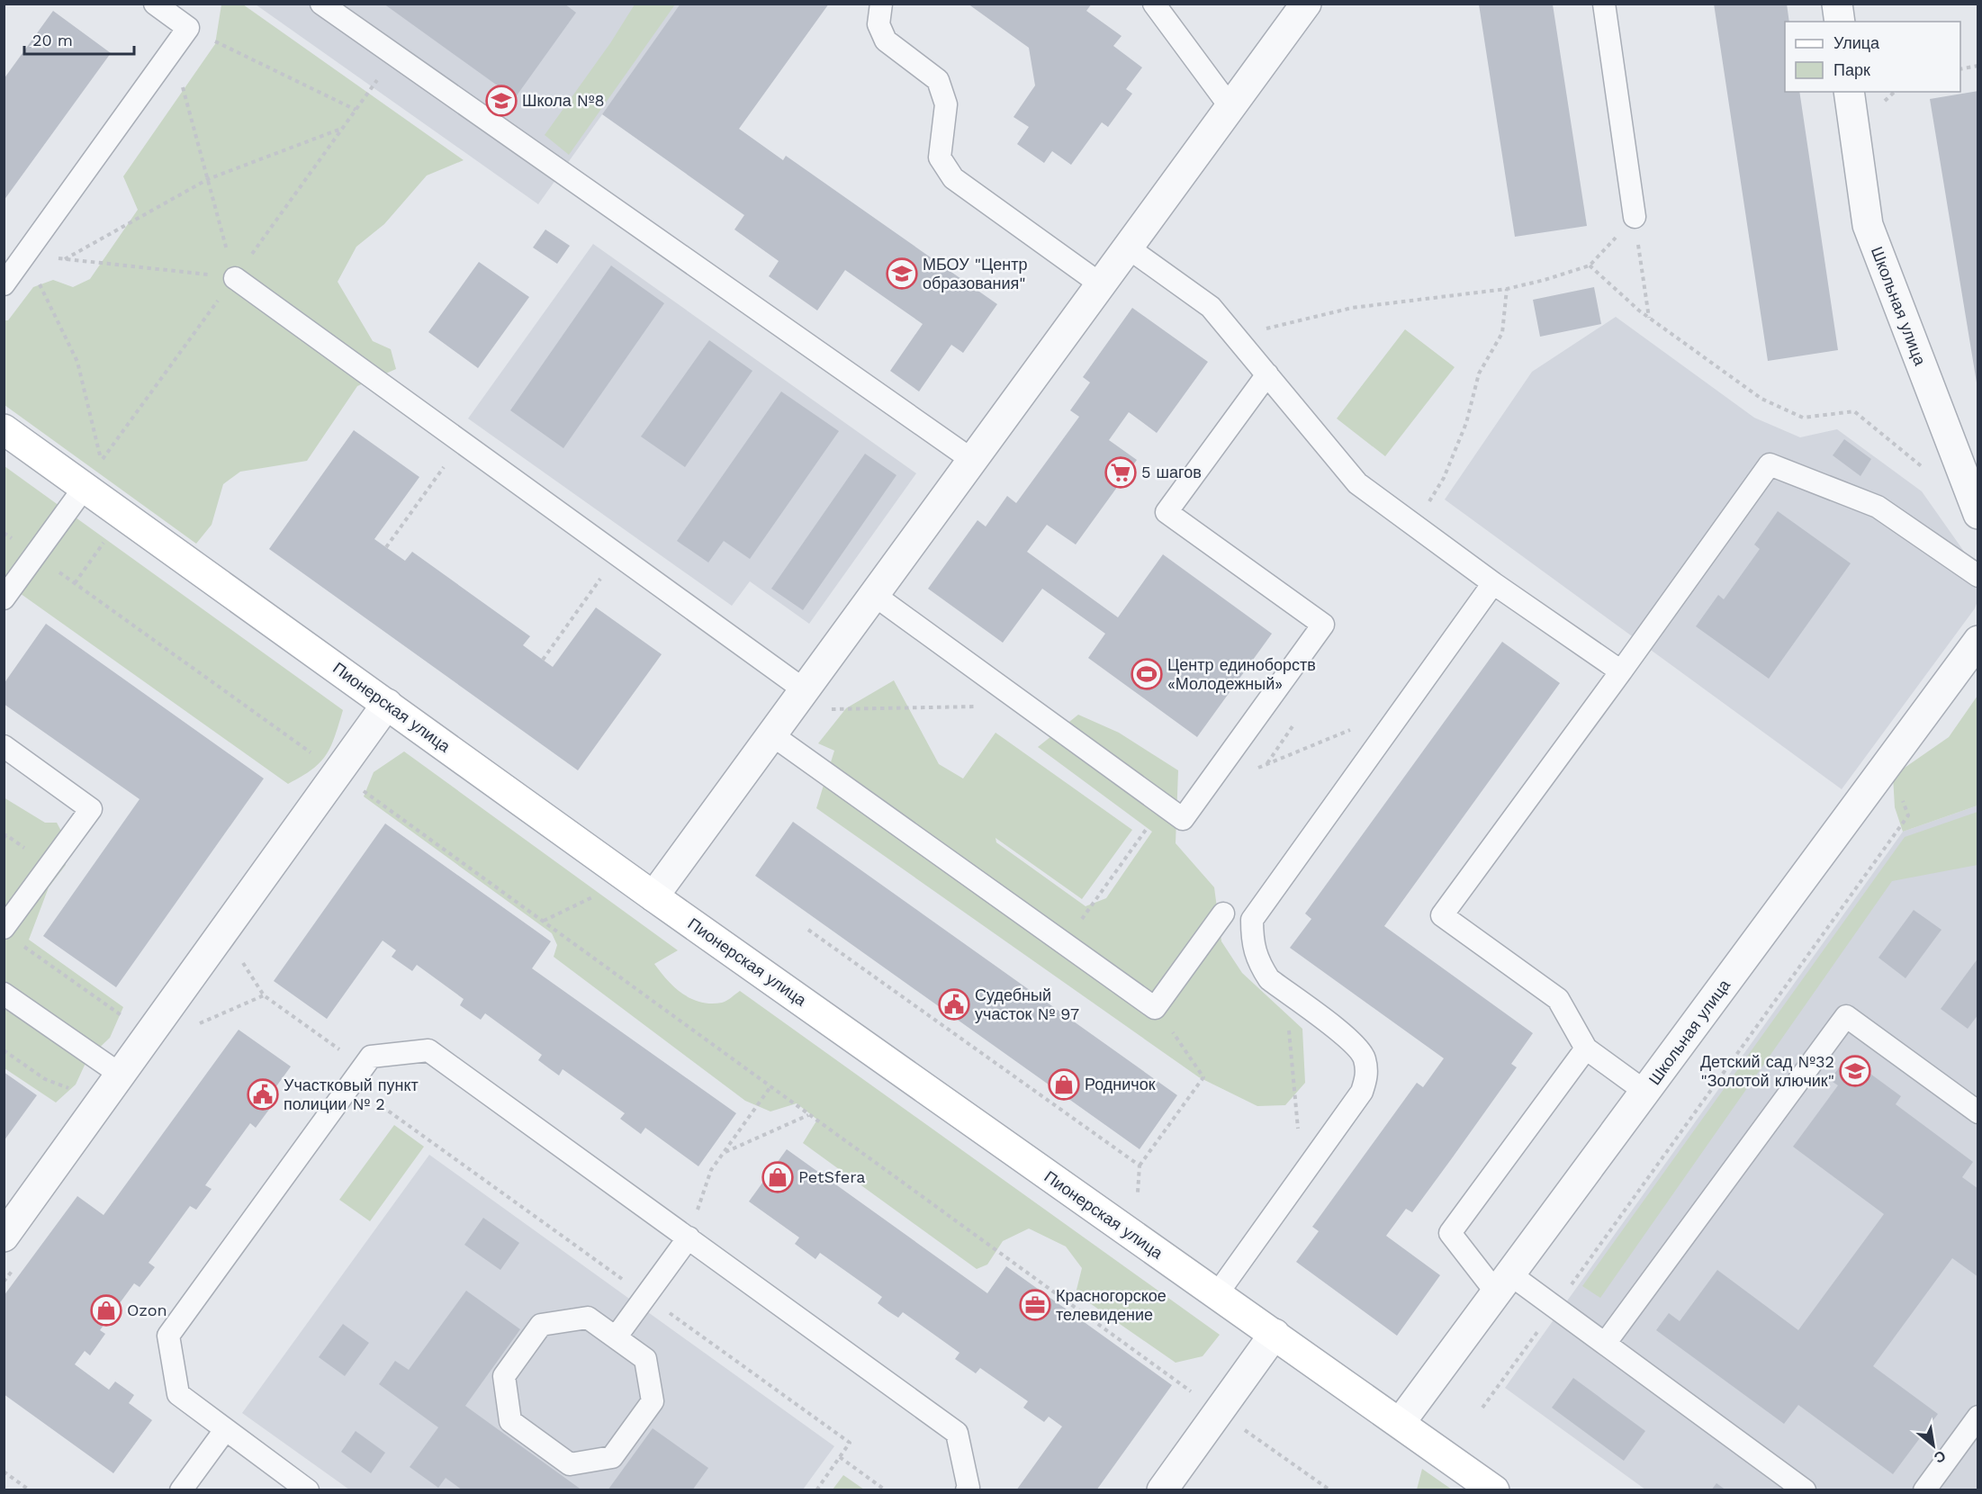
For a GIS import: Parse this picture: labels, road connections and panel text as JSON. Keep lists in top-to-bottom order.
{
  "streets": {
    "street": ["Школьная улица", "Пионерская улица"]
  },
  "crossings": [
    ["Школьная улица", "Пионерская улица"]
  ],
  "places": {
    "school or university": ["Школа №8", "МБОУ \"Центр образования\"", "Детский сад №32 \"Золотой ключик\""],
    "supermarket": ["5 шагов"],
    "sports": ["Центр единоборств «Молодежный»"],
    "public building": ["Судебный участок № 97", "Участковый пункт полиции № 2"],
    "shop": ["Родничок", "PetSfera", "Ozon"],
    "office": ["Красногорское телевидение"]
  },
  "legend": ["Улица", "Парк"],
  "scale_bar": "20 m",
  "north": "bottom right"
}
